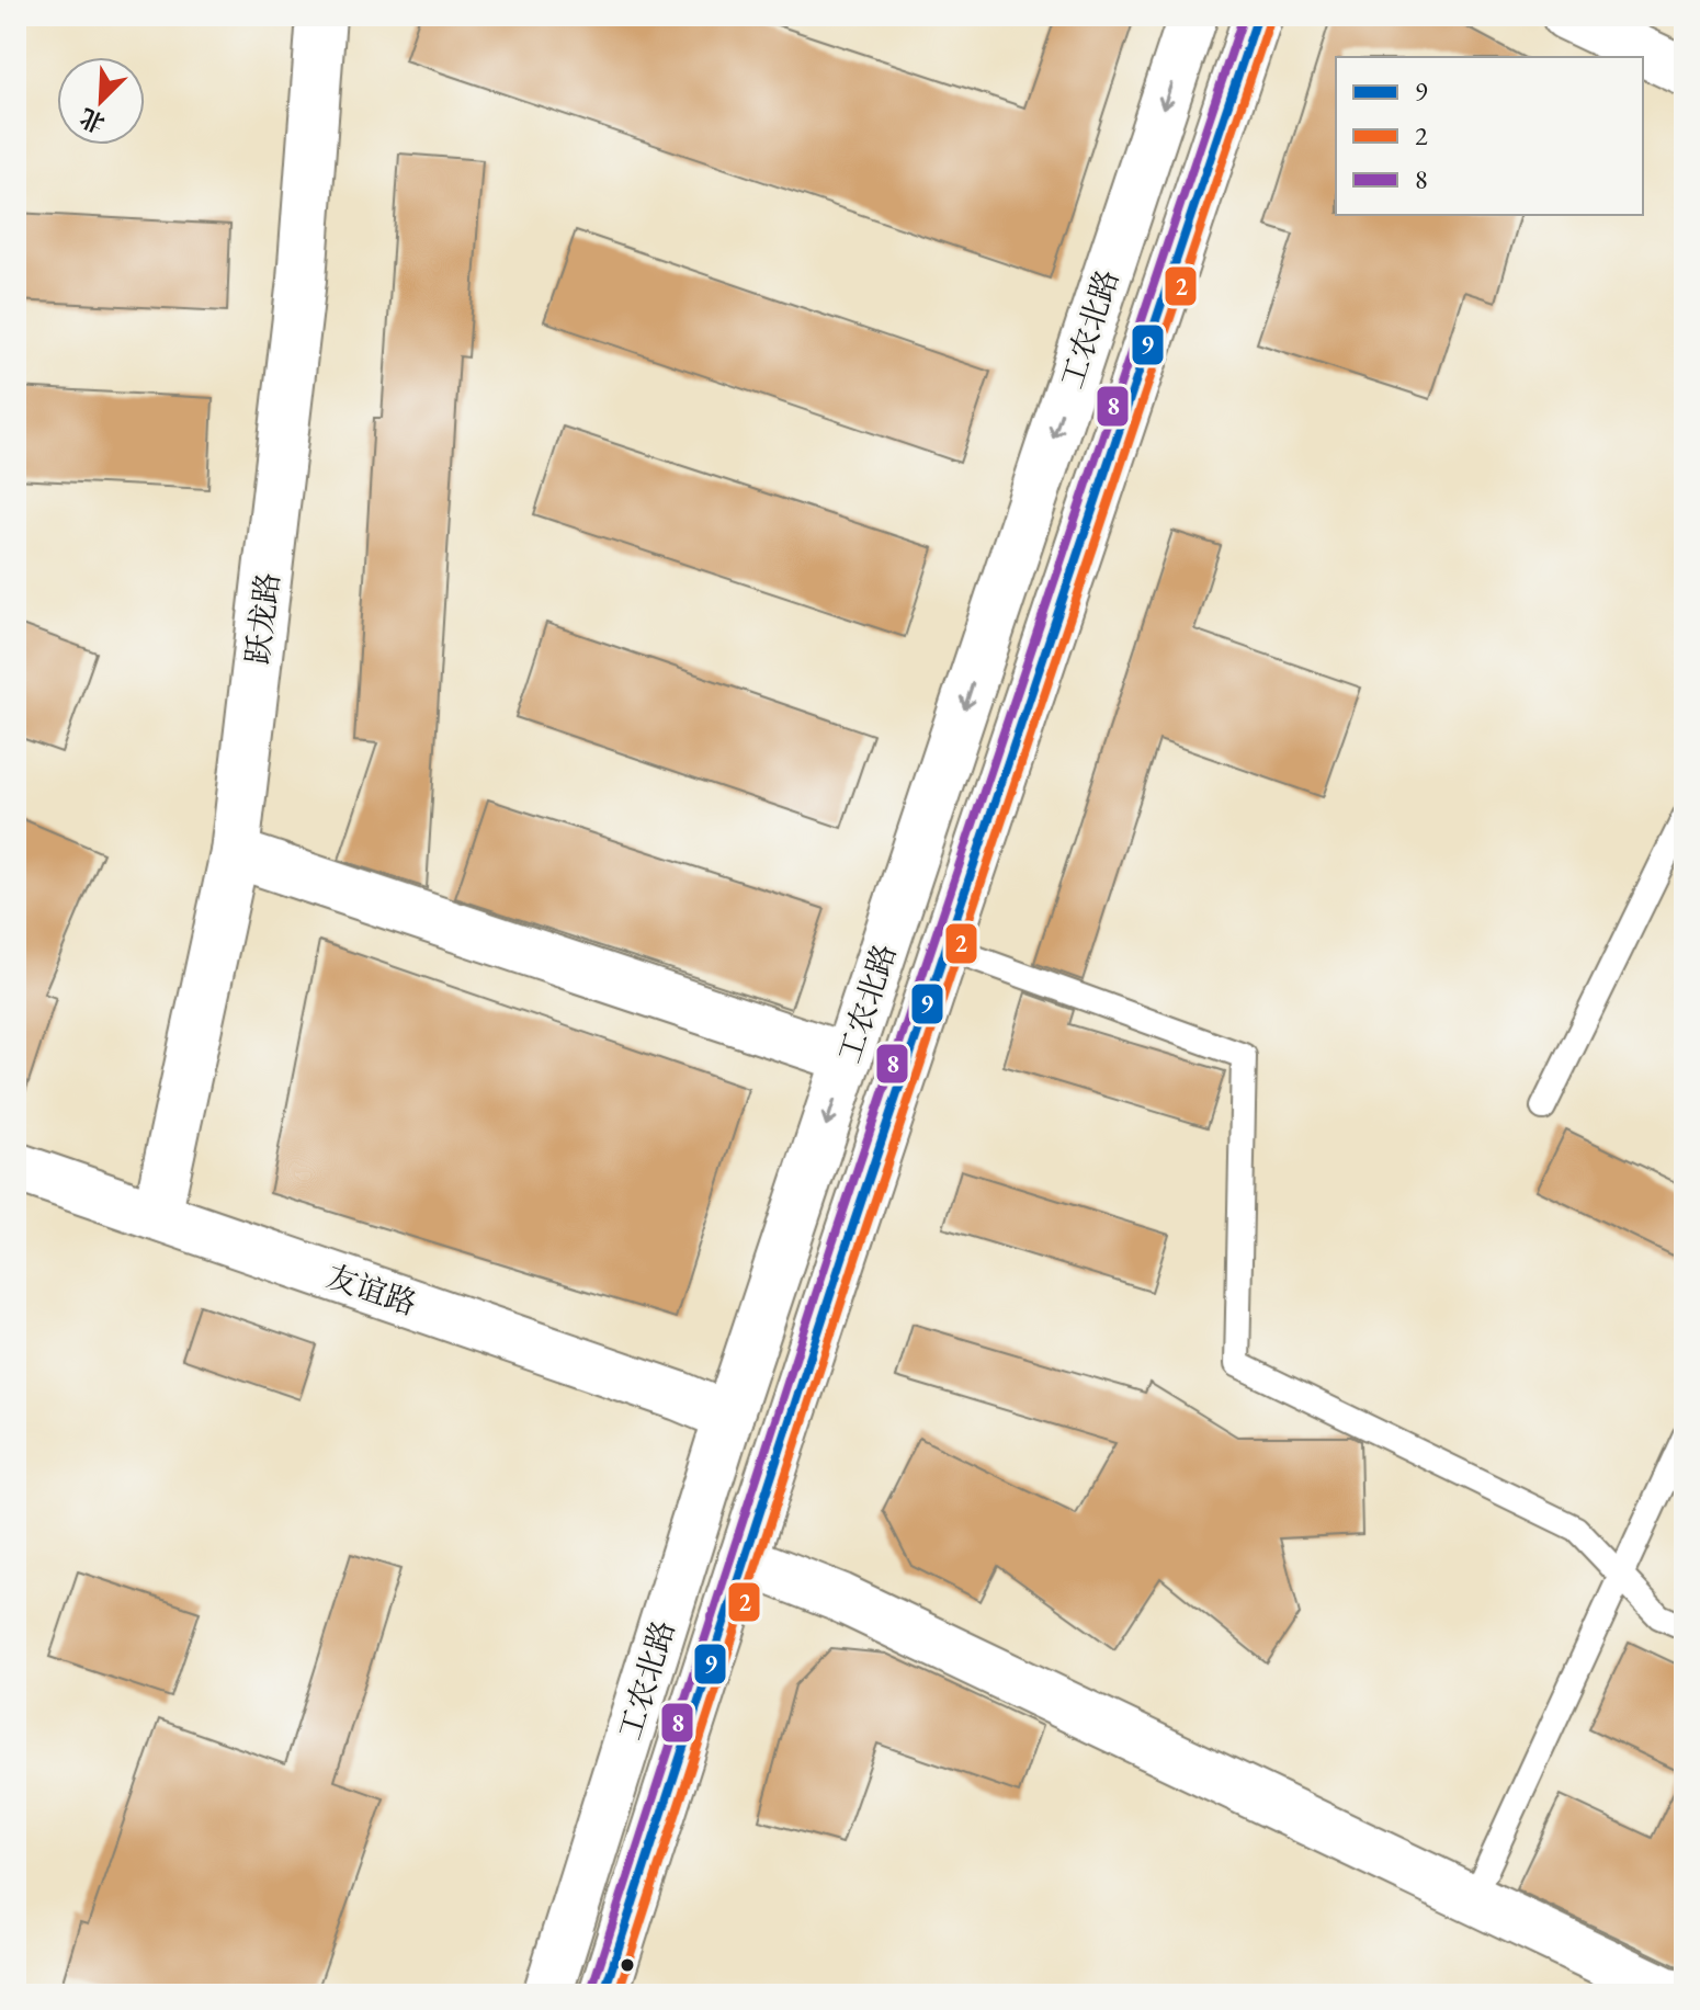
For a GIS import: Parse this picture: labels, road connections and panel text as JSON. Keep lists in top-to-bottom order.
{
  "streets": {
    "street": ["工农北路", "跃龙路", "友谊路"]
  },
  "crossings": [
    ["工农北路", "友谊路"],
    ["跃龙路", "友谊路"]
  ],
  "lines": ["transit line 9", "transit line 8", "transit line 2"],
  "legend": ["9", "2", "8"],
  "north": "bottom left"
}
